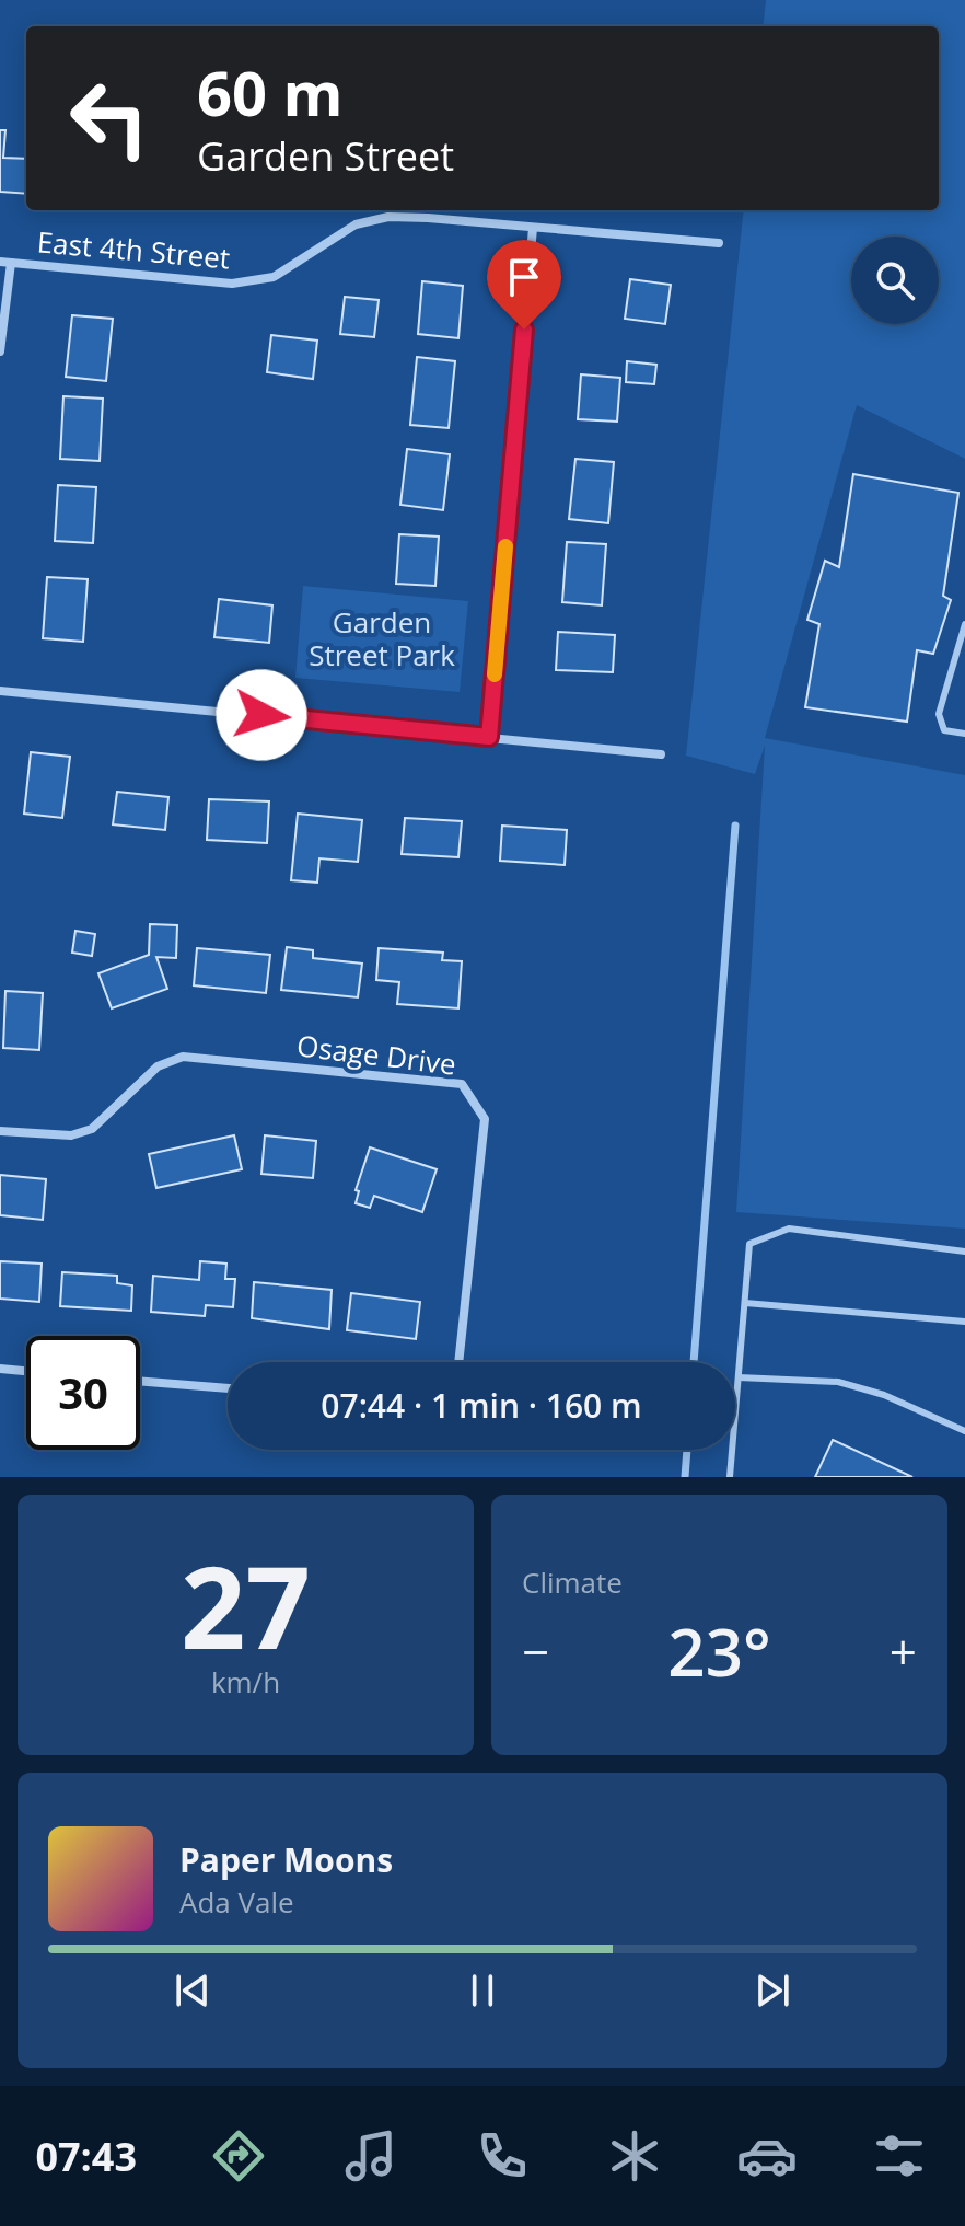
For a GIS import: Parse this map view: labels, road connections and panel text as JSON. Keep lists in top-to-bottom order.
{
  "streets": {
    "street": ["East 4th Street", "Osage Drive"]
  },
  "parks": ["Garden Street Park"],
  "page": {
    "turn": ["60 m", "Garden Street"],
    "limit": "30",
    "trip": "07:44 · 1 min · 160 m",
    "tile": [
      ["27", "km/h"],
      "Climate"
    ],
    "heat": ["−", "23°", "+"],
    "song": ["Paper Moons", "Ada Vale"],
    "tabs": "07:43"
  }
}
